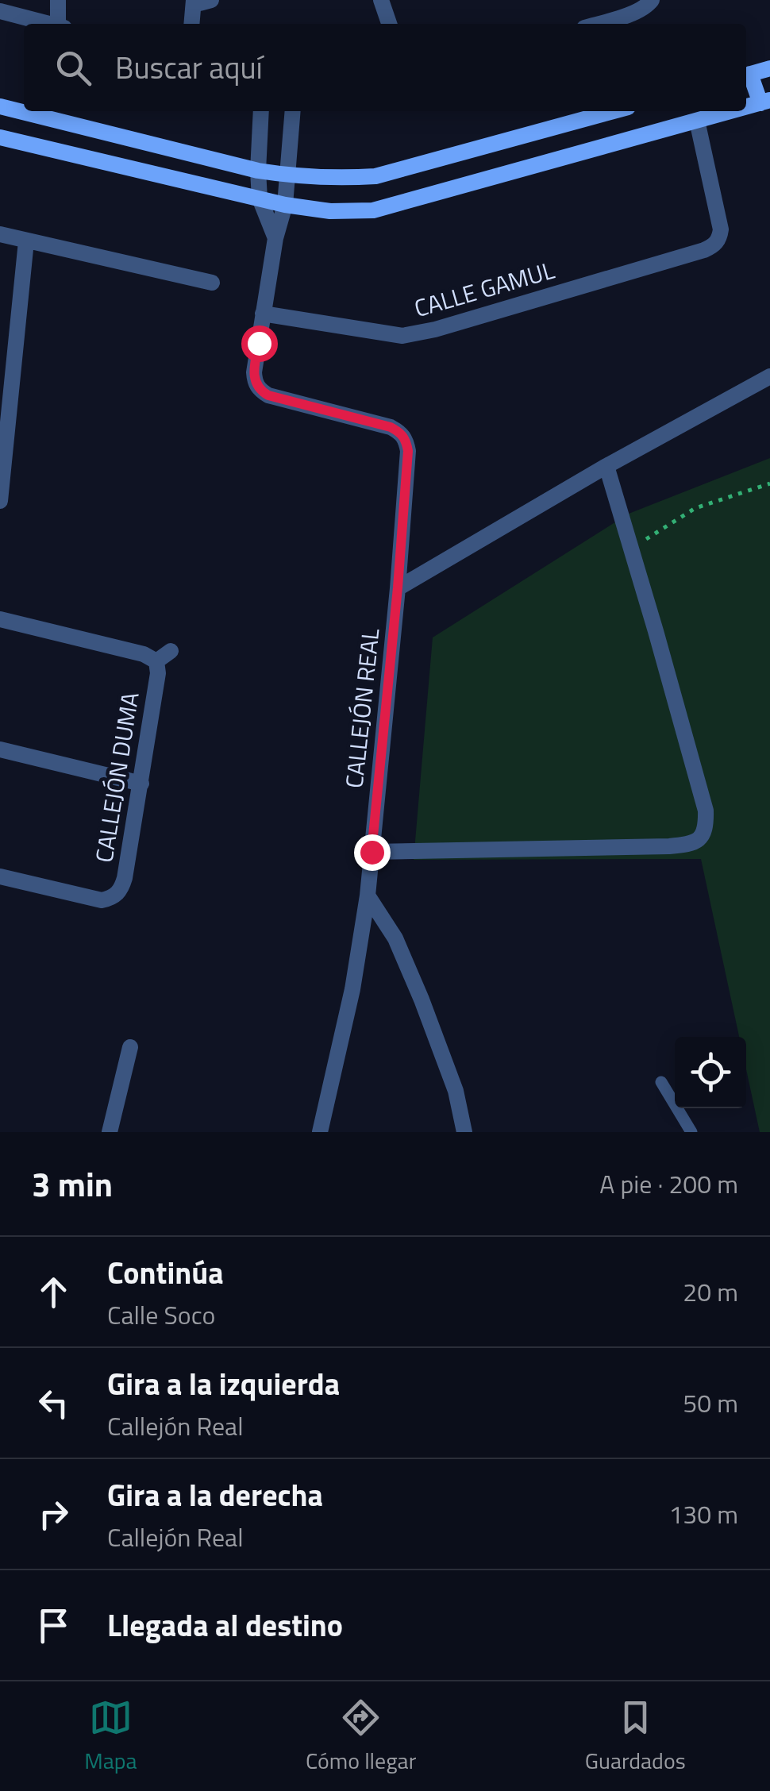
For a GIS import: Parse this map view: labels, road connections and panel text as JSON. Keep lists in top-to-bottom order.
{
  "streets": {
    "street": ["CALLE GAMUL", "CALLEJÓN REAL", "CALLEJÓN DUMA"]
  },
  "crossings": [
    ["CALLE GAMUL", "CALLEJÓN REAL"]
  ],
  "page": {
    "search": "Buscar aquí",
    "heading": ["3 min", "A pie · 200 m"],
    "list": [
      ["Continúa", "Calle Soco", "20 m"],
      ["Gira a la izquierda", "Callejón Real", "50 m"],
      ["Gira a la derecha", "Callejón Real", "130 m"],
      "Llegada al destino"
    ],
    "nav": ["Mapa", "Cómo llegar", "Guardados"]
  }
}
